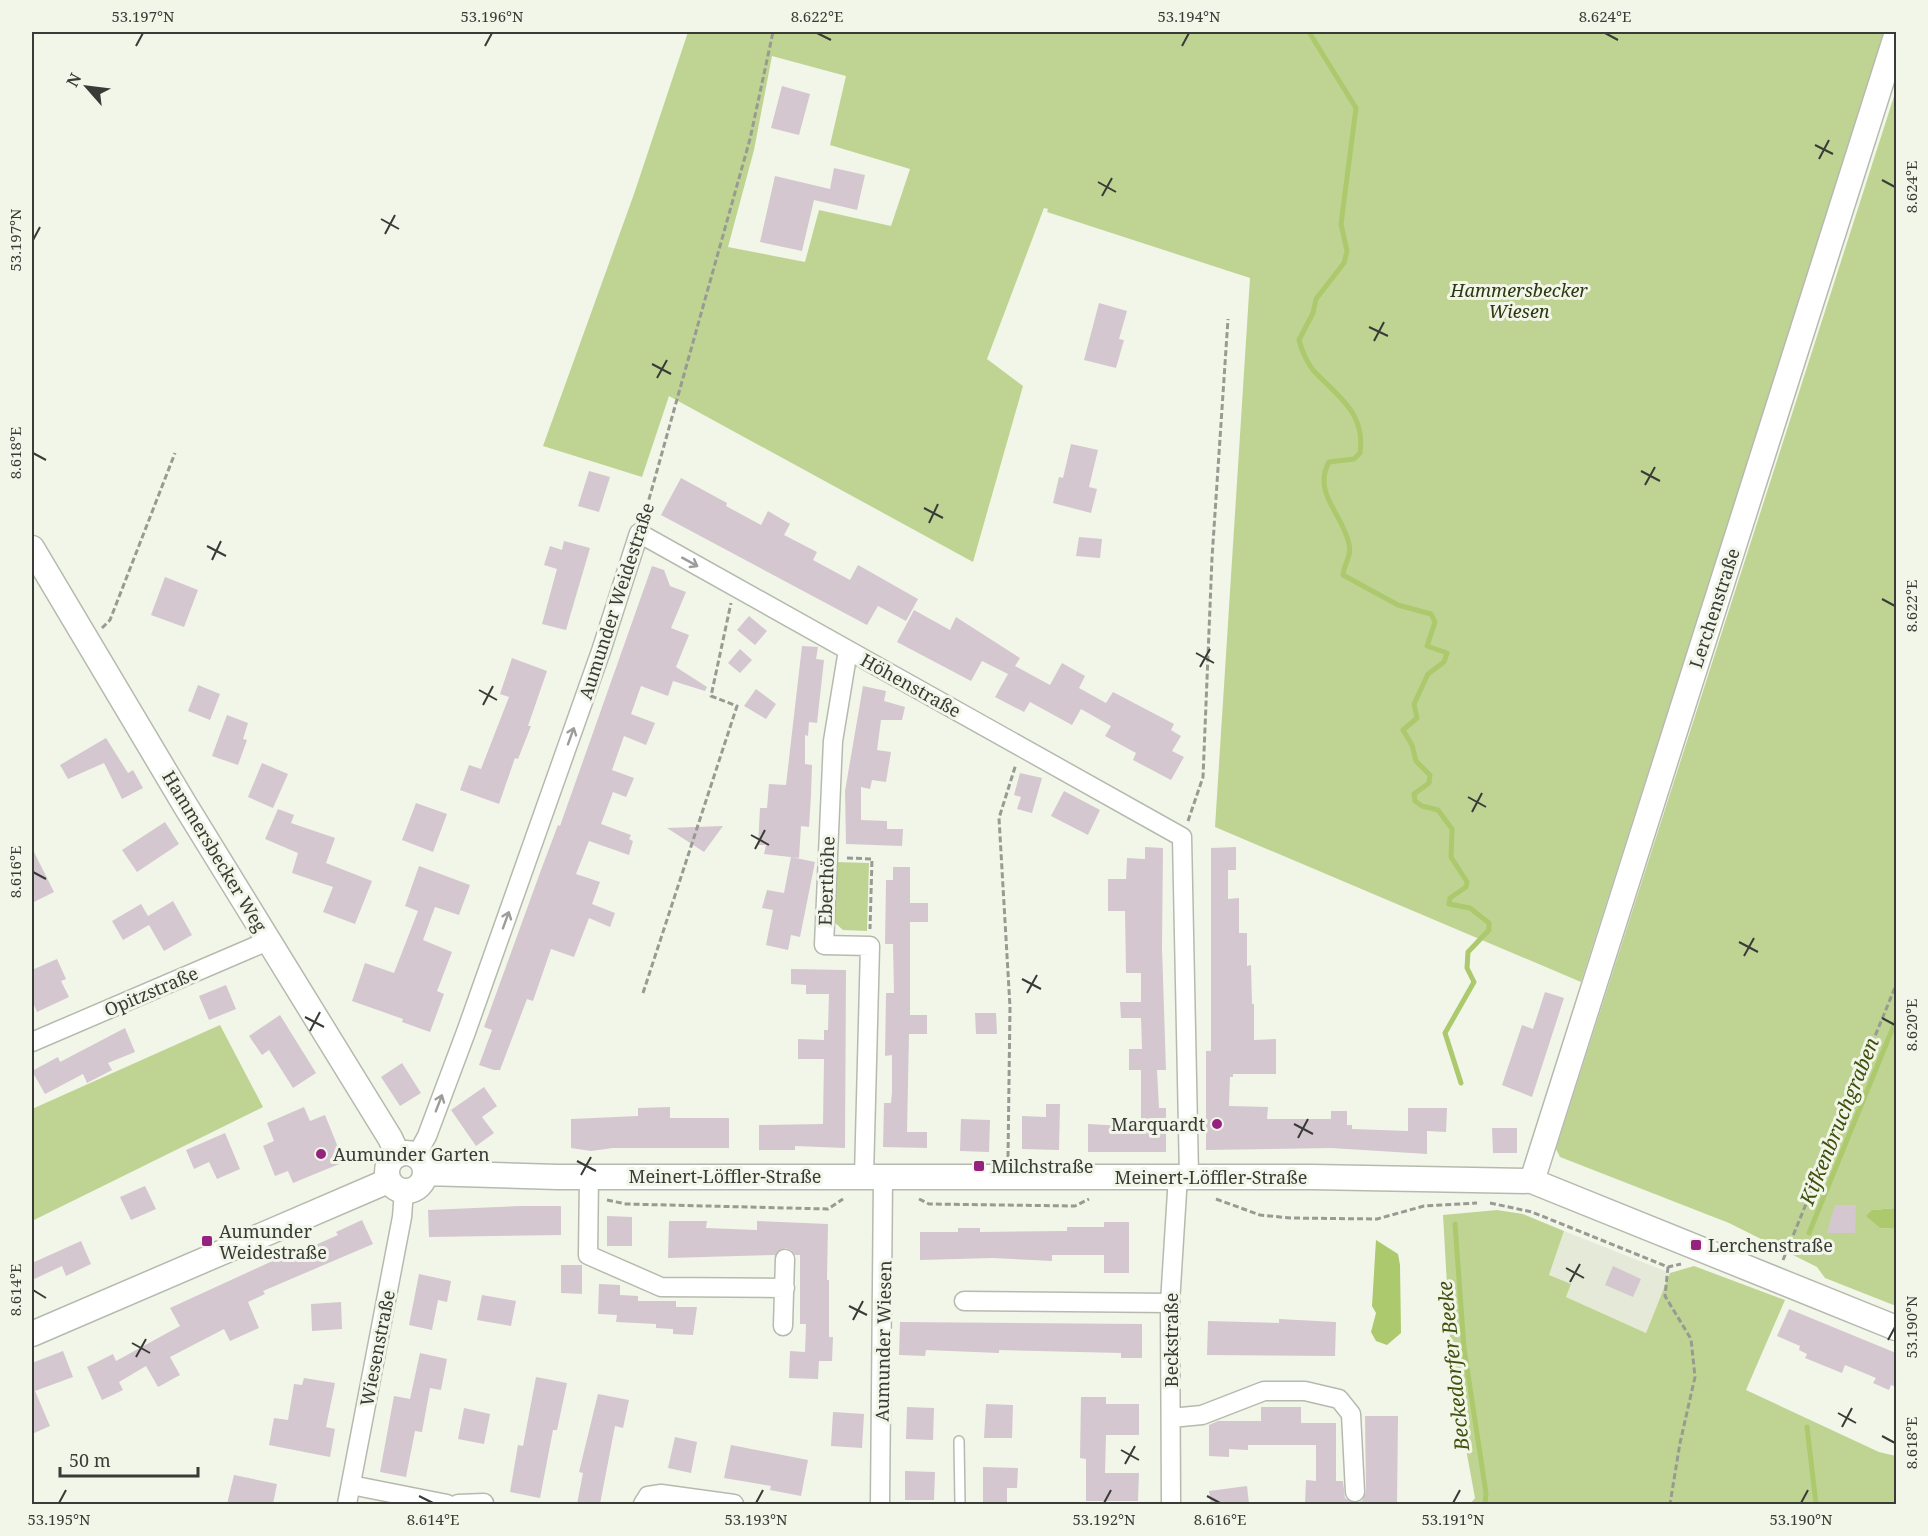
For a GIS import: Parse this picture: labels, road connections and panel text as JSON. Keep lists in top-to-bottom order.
{
  "streets": {
    "street": [
      "Aumunder Weidestraße",
      "Lerchenstraße",
      "Höhenstraße",
      "Hammersbecker Weg",
      "Eberthöhe",
      "Opitzstraße",
      "Meinert-Löffler-Straße",
      "Beckstraße",
      "Aumunder Wiesen",
      "Wiesenstraße"
    ]
  },
  "crossings": [
    ["Aumunder Weidestraße", "Höhenstraße"],
    ["Aumunder Weidestraße", "Hammersbecker Weg"],
    ["Aumunder Weidestraße", "Meinert-Löffler-Straße"],
    ["Lerchenstraße", "Meinert-Löffler-Straße"],
    ["Höhenstraße", "Eberthöhe"],
    ["Hammersbecker Weg", "Opitzstraße"],
    ["Hammersbecker Weg", "Meinert-Löffler-Straße"],
    ["Meinert-Löffler-Straße", "Beckstraße"],
    ["Meinert-Löffler-Straße", "Aumunder Wiesen"]
  ],
  "water": ["Kifkenbruchgraben", "Beckedorfer Beeke"],
  "parks": ["Hammersbecker Wiesen"],
  "places": {
    "other": ["Marquardt", "Aumunder Garten"],
    "transit": ["Milchstraße", "Aumunder Weidestraße", "Lerchenstraße"]
  },
  "scale_bar": "50 m",
  "north": "top left",
  "coordinates": [
    "53.197°N",
    "53.196°N",
    "8.622°E",
    "53.194°N",
    "8.624°E",
    "8.618°E",
    "8.616°E",
    "8.620°E",
    "8.614°E",
    "53.190°N",
    "53.195°N",
    "53.193°N",
    "53.192°N",
    "53.191°N"
  ]
}
